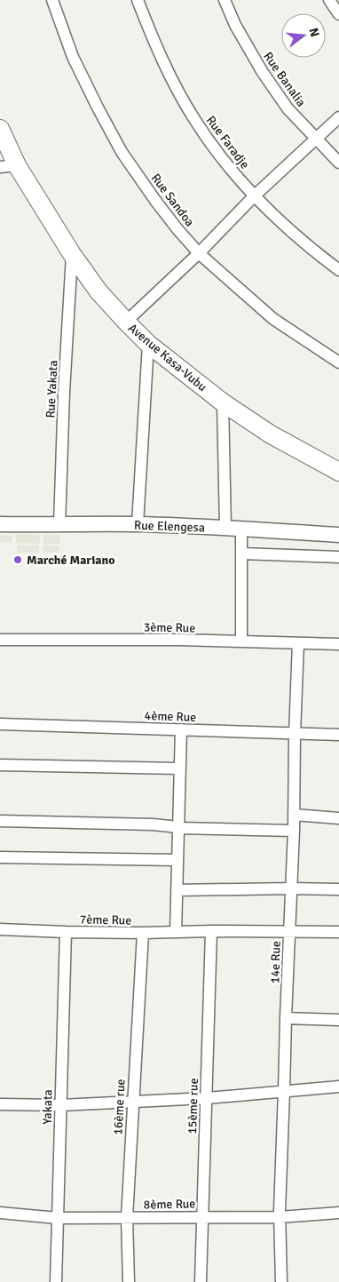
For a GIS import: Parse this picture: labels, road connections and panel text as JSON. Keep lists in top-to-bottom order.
{
  "streets": {
    "main road": ["Avenue Kasa-Vubu"],
    "street": [
      "Rue Banalia",
      "Rue Faradje",
      "Rue Sandoa",
      "Rue Yakata",
      "Rue Elengesa",
      "3ème Rue",
      "4ème Rue",
      "7ème Rue",
      "14e Rue",
      "15ème rue",
      "Yakata",
      "16ème rue",
      "8ème Rue"
    ]
  },
  "crossings": [
    ["Avenue Kasa-Vubu", "Rue Yakata"],
    ["Rue Yakata", "Rue Elengesa"],
    ["3ème Rue", "14e Rue"],
    ["4ème Rue", "14e Rue"],
    ["7ème Rue", "14e Rue"],
    ["7ème Rue", "15ème rue"],
    ["7ème Rue", "Yakata"],
    ["7ème Rue", "16ème rue"],
    ["14e Rue", "8ème Rue"],
    ["15ème rue", "8ème Rue"],
    ["Yakata", "8ème Rue"],
    ["16ème rue", "8ème Rue"]
  ],
  "places": ["Marché Mariano"],
  "north": "right"
}
